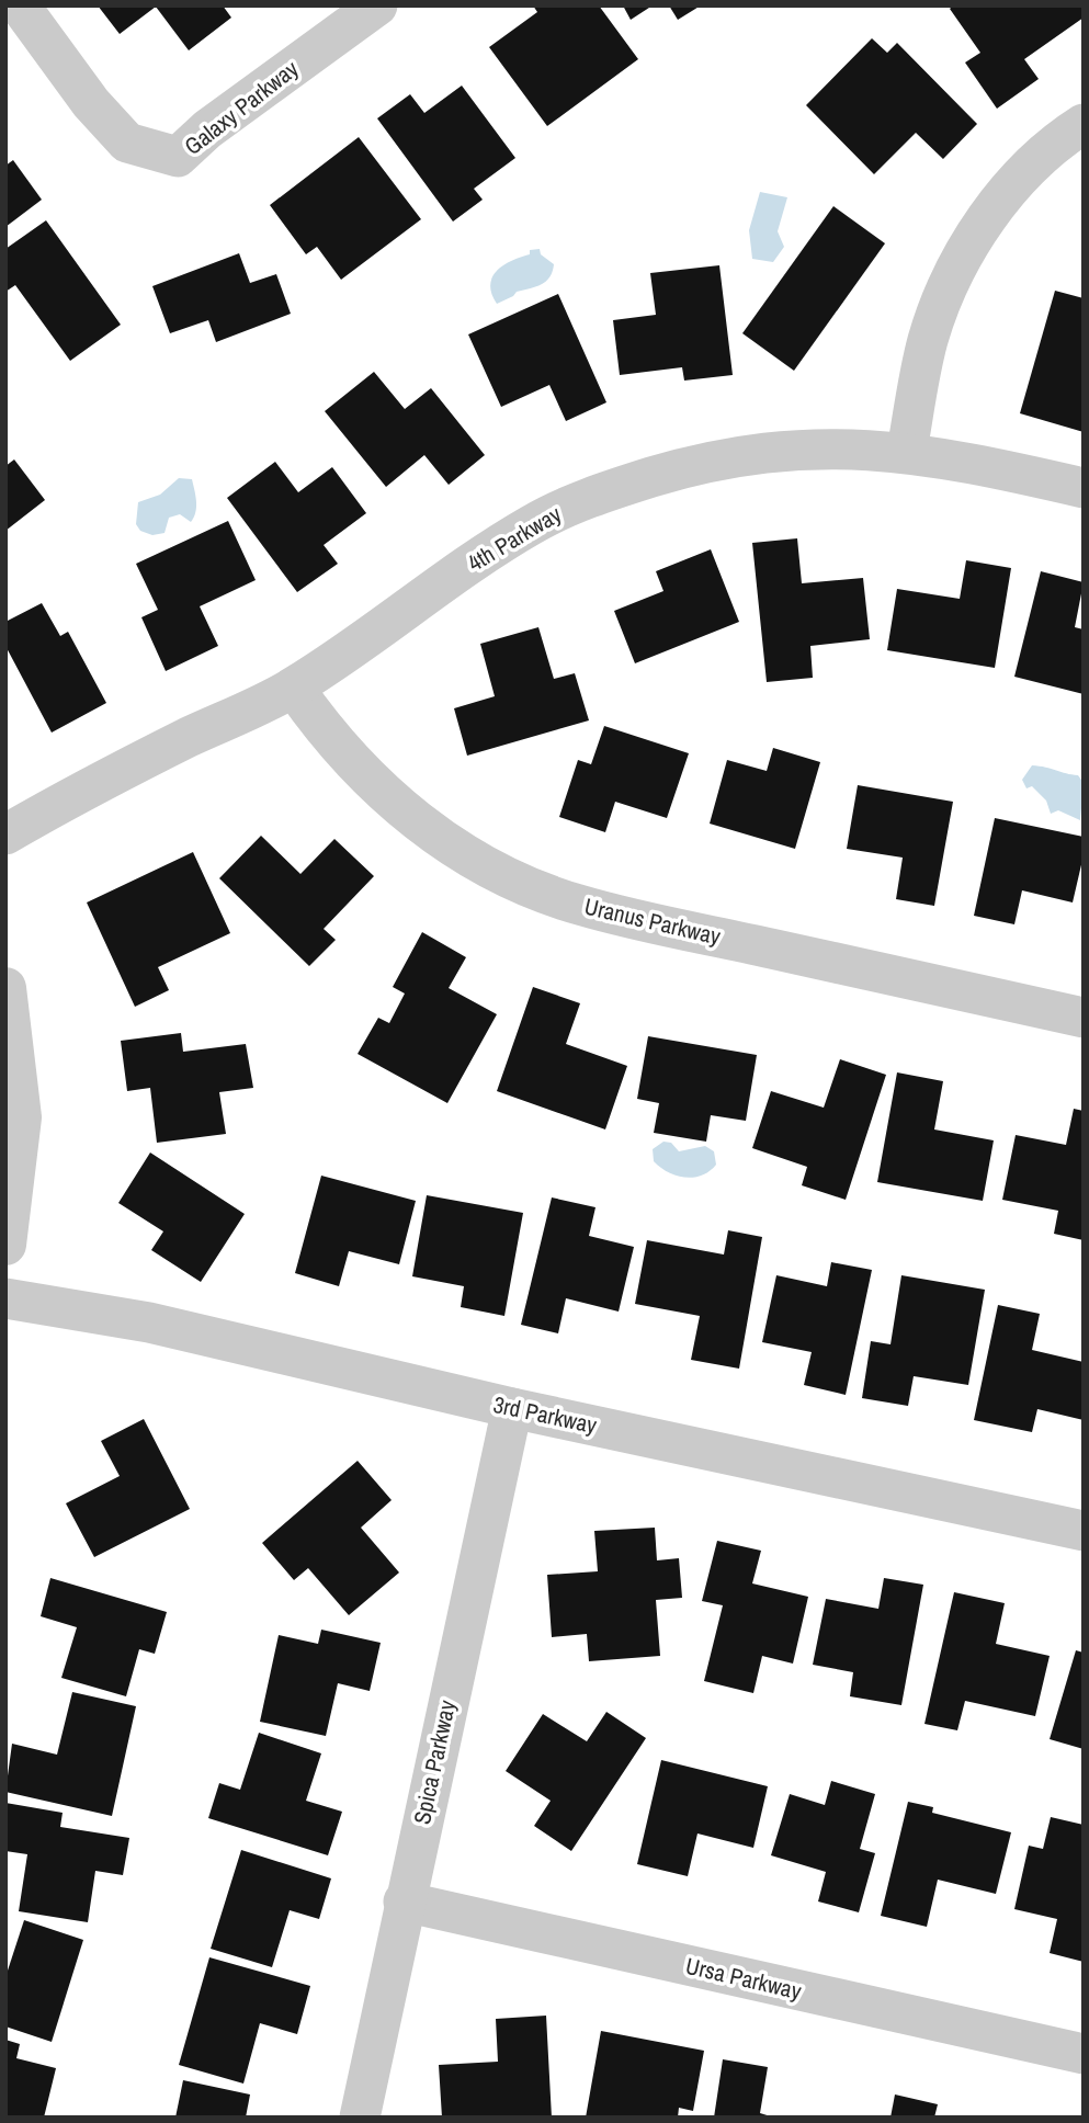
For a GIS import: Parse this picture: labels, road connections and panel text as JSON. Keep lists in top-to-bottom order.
{
  "streets": {
    "street": [
      "Galaxy Parkway",
      "4th Parkway",
      "Uranus Parkway",
      "3rd Parkway",
      "Spica Parkway",
      "Ursa Parkway"
    ]
  },
  "crossings": [
    ["4th Parkway", "Uranus Parkway"],
    ["3rd Parkway", "Spica Parkway"],
    ["Spica Parkway", "Ursa Parkway"]
  ]
}
